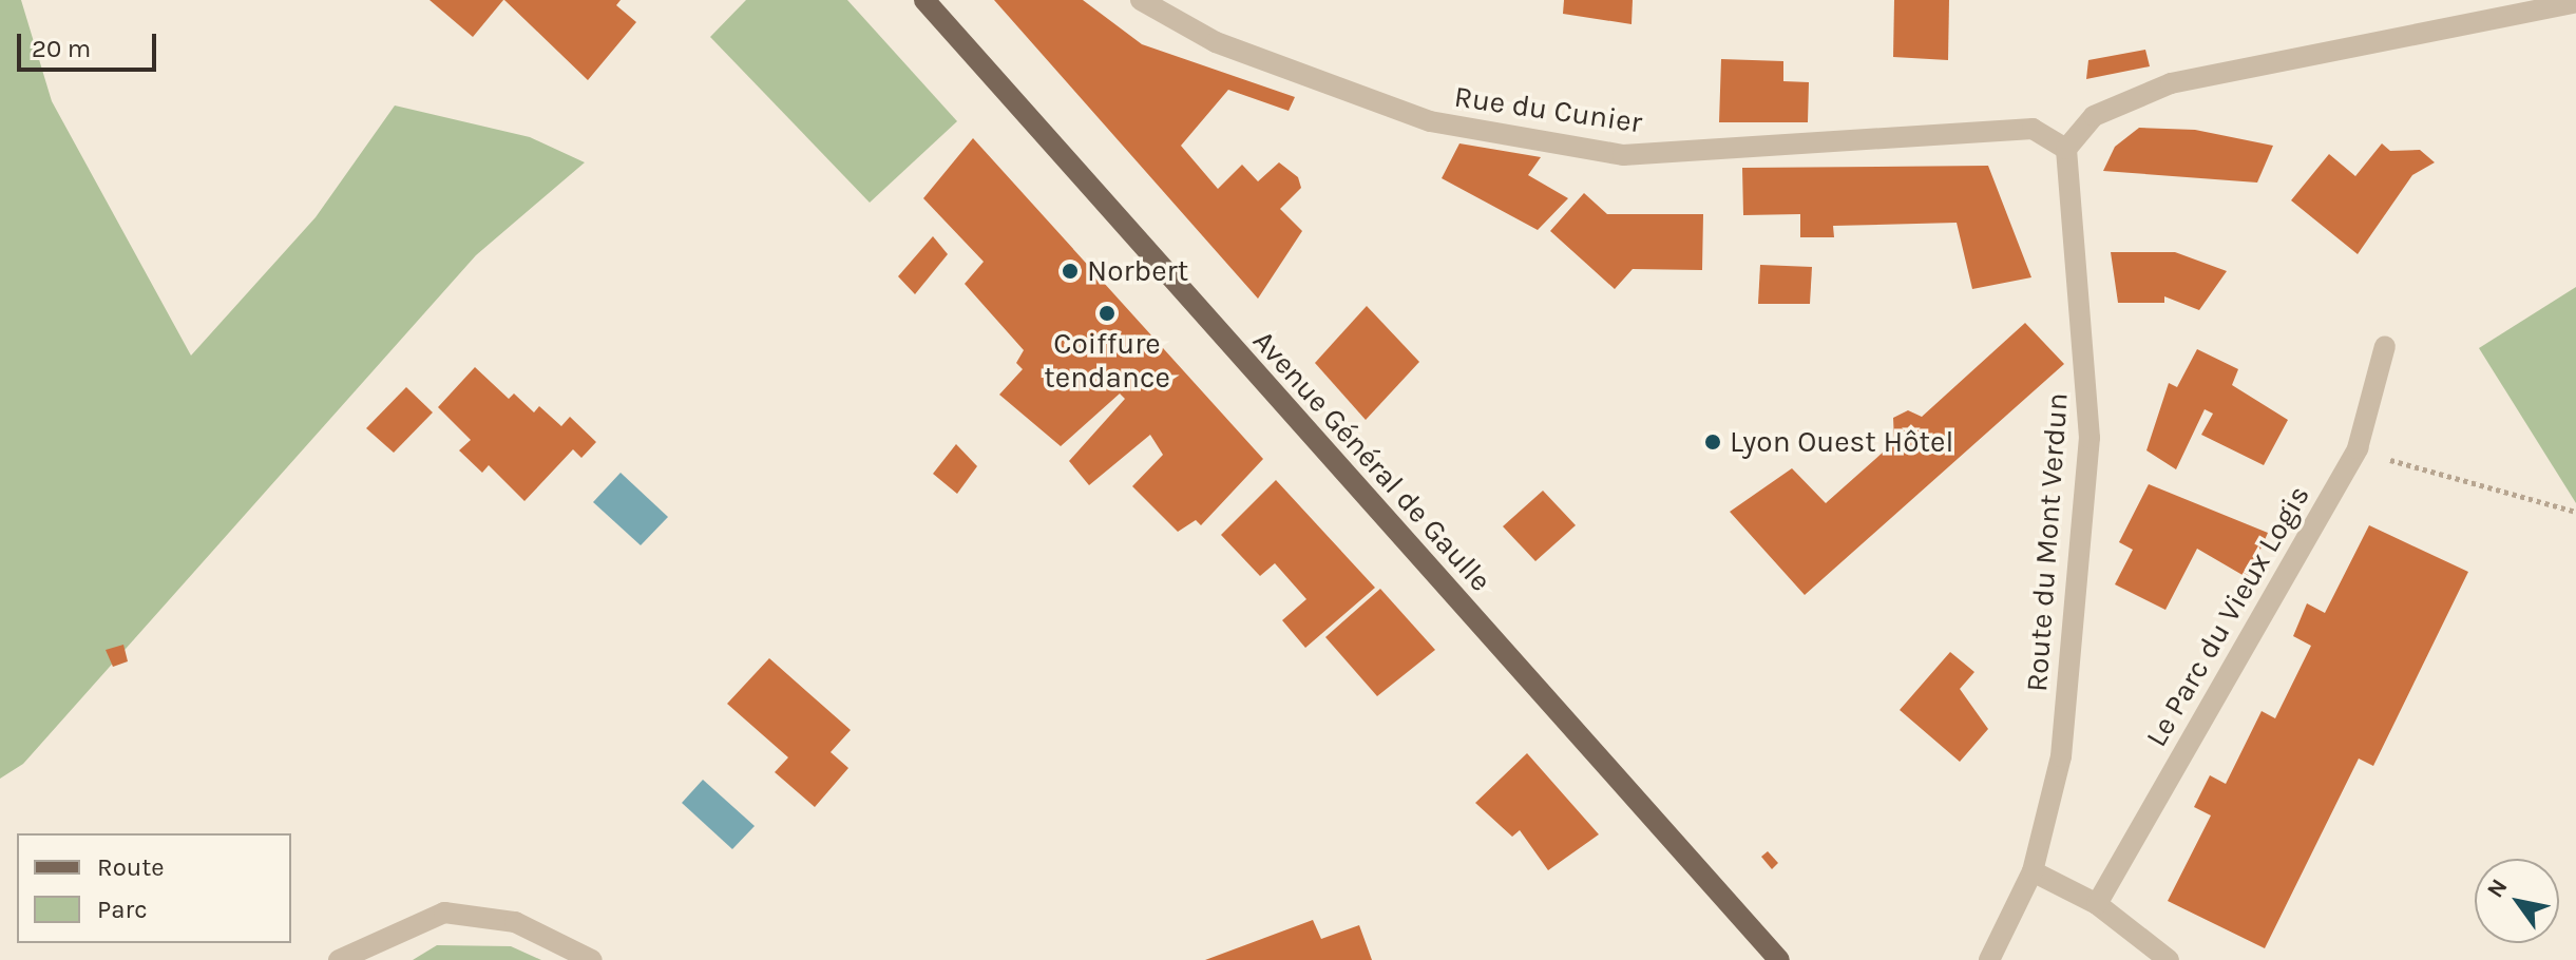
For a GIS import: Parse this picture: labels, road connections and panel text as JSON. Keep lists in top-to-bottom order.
{
  "streets": {
    "main road": ["Avenue Général de Gaulle"],
    "street": ["Rue du Cunier", "Route du Mont Verdun", "Le Parc du Vieux Logis"]
  },
  "crossings": [
    ["Rue du Cunier", "Route du Mont Verdun"]
  ],
  "places": ["Norbert", "Coiffure tendance", "Lyon Ouest Hôtel"],
  "legend": ["Route", "Parc"],
  "scale_bar": "20 m",
  "north": "top left"
}
